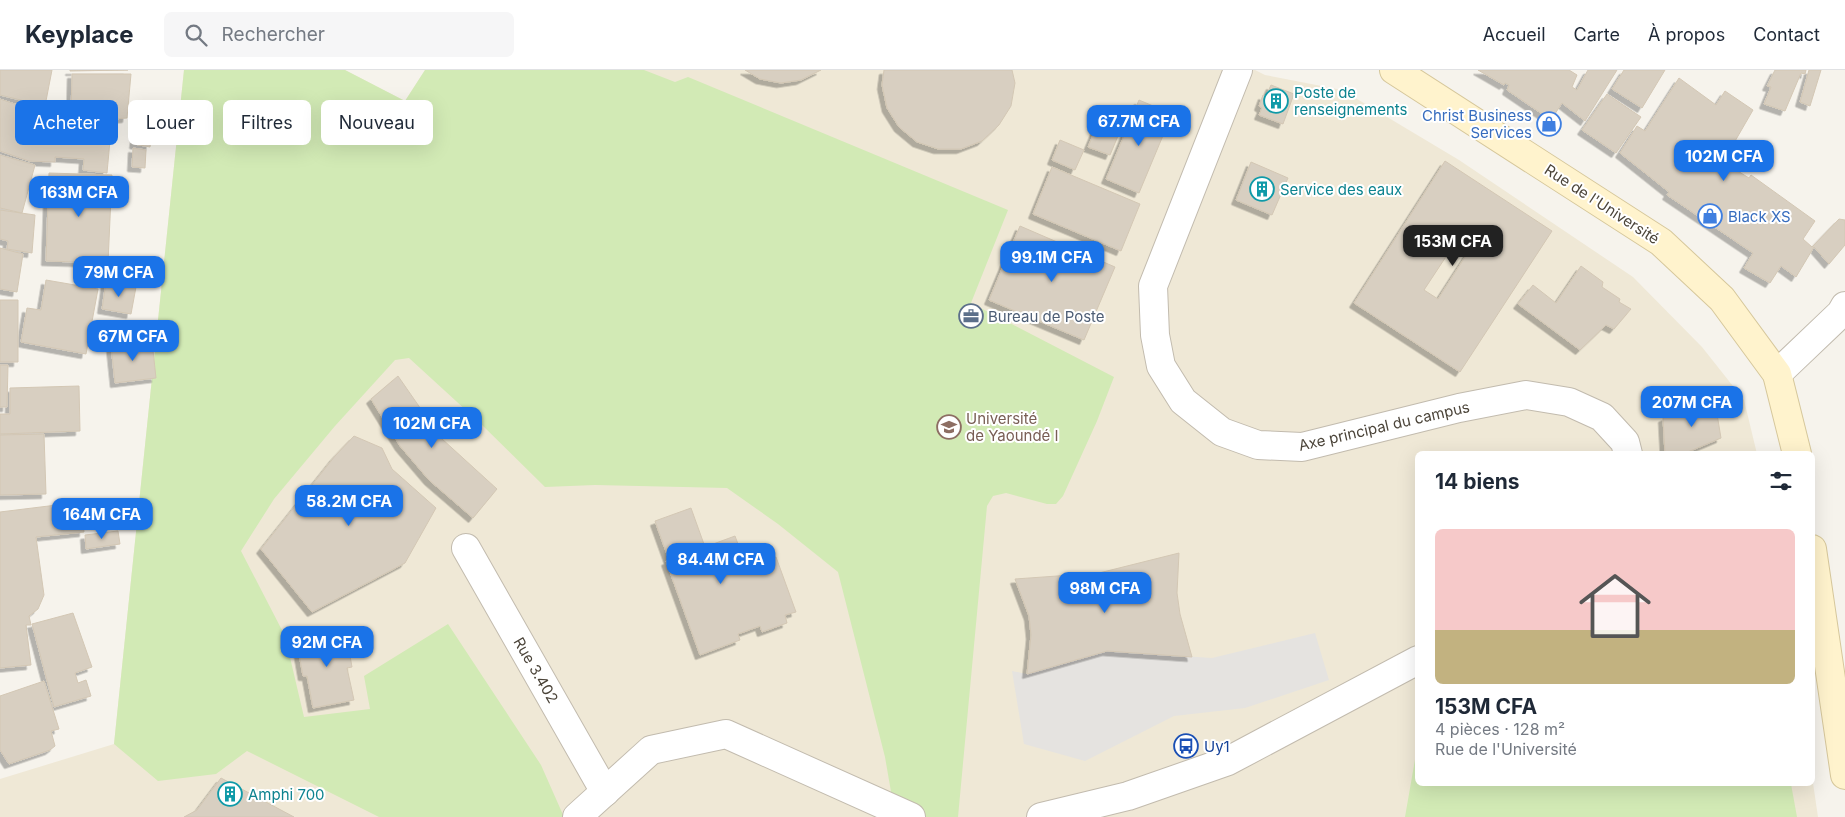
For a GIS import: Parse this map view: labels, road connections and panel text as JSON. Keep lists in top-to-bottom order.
{
  "streets": {
    "main road": ["Rue de l'Université"],
    "street": ["Axe principal du campus", "Rue 3.402"]
  },
  "places": {
    "building": ["Poste de renseignements", "Service des eaux", "Amphi 700"],
    "shop": ["Christ Business Services", "Black XS"],
    "office": ["Bureau de Poste"],
    "school or university": ["Université de Yaoundé I"],
    "bus stop": ["Uy1"]
  },
  "page": {
    "header": "Keyplace",
    "search": "Rechercher",
    "nav": [
      "Accueil",
      "Carte",
      "À propos",
      "Contact"
    ],
    "chip": [
      "Acheter",
      "Louer",
      "Filtres",
      "Nouveau"
    ],
    "price": [
      "67.7M CFA",
      "102M CFA",
      "163M CFA",
      "153M CFA",
      "99.1M CFA",
      "79M CFA",
      "67M CFA",
      "207M CFA",
      "102M CFA",
      "58.2M CFA",
      "164M CFA",
      "84.4M CFA",
      "98M CFA",
      "92M CFA"
    ],
    "heading": "14 biens",
    "list": [
      {
        "name": "153M CFA",
        "note": "4 pièces · 128 m² · Rue de l'Université"
      }
    ]
  }
}
